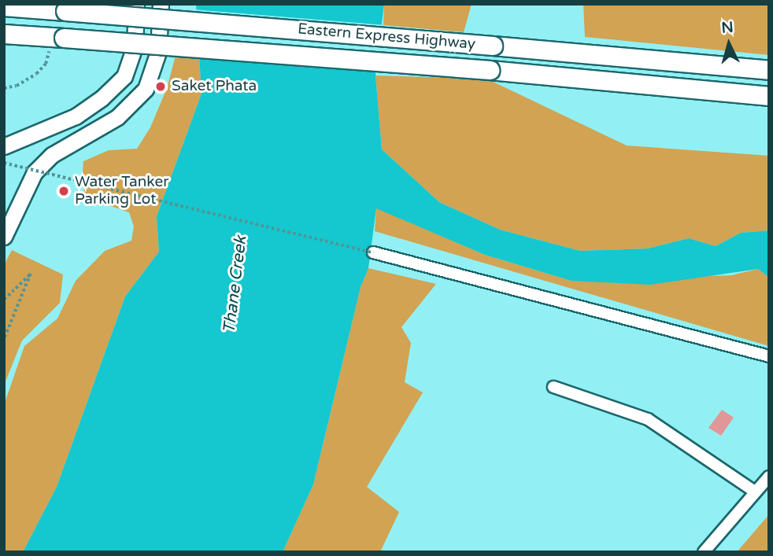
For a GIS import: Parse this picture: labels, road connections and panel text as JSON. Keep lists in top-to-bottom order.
{
  "streets": {
    "highway": ["Eastern Express Highway"]
  },
  "water": ["Thane Creek"],
  "places": ["Saket Phata", "Water Tanker Parking Lot"],
  "north": "top"
}
